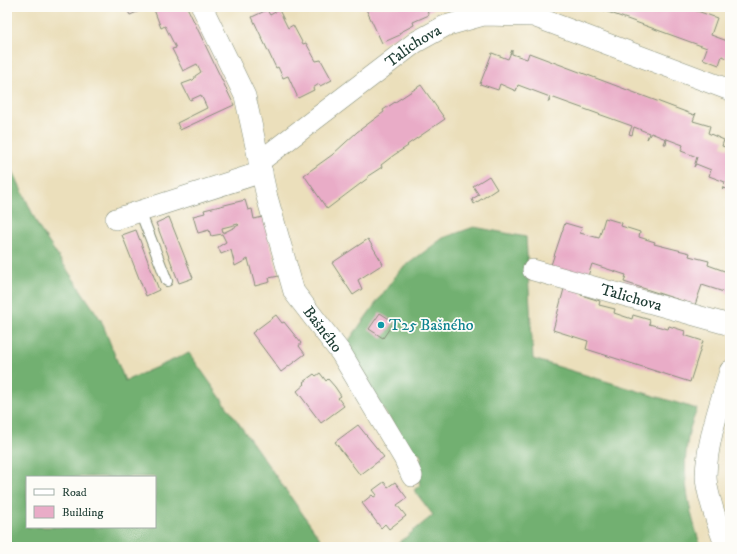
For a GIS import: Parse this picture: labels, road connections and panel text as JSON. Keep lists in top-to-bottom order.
{
  "streets": {
    "street": ["Talichova", "Bašného"]
  },
  "crossings": [
    ["Talichova", "Bašného"]
  ],
  "places": ["T25 Bašného"],
  "legend": ["Road", "Building"]
}
